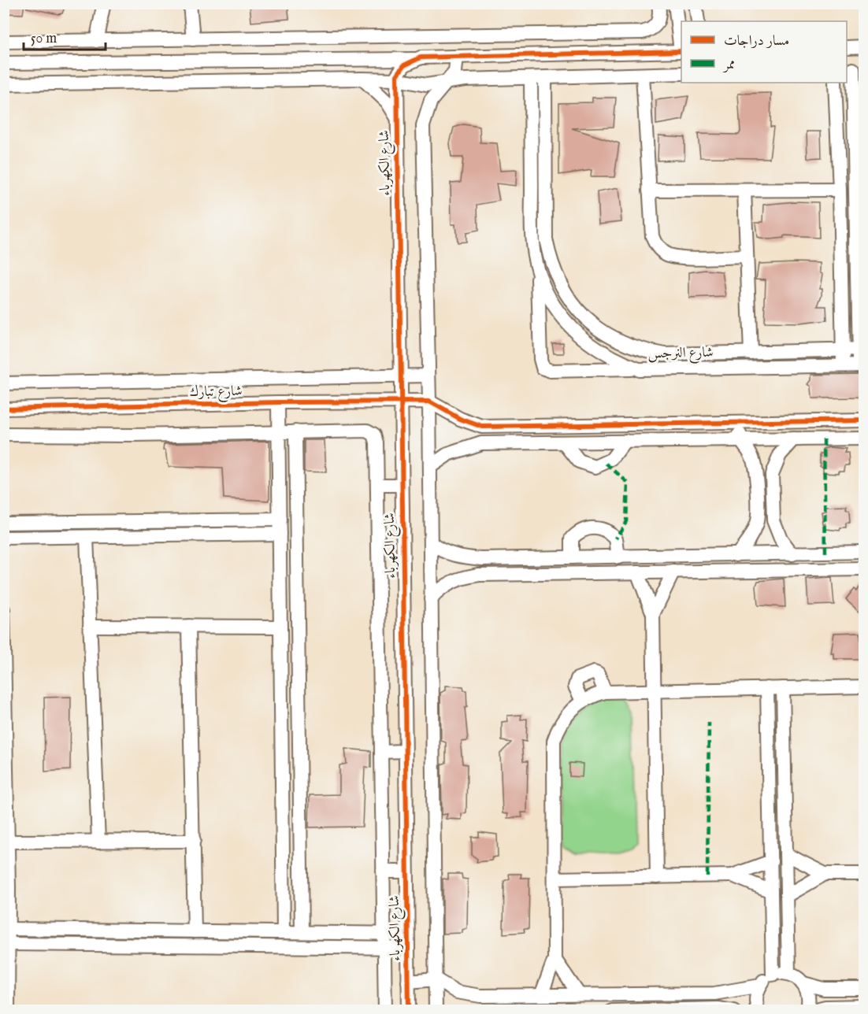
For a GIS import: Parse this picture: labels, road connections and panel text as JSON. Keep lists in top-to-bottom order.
{
  "streets": {
    "street": ["شارع الكهرباء", "شارع النرجس", "شارع تبارك"]
  },
  "crossings": [
    ["شارع الكهرباء", "شارع تبارك"]
  ],
  "legend": ["مسار دراجات", "ممر"],
  "scale_bar": "50 m"
}
